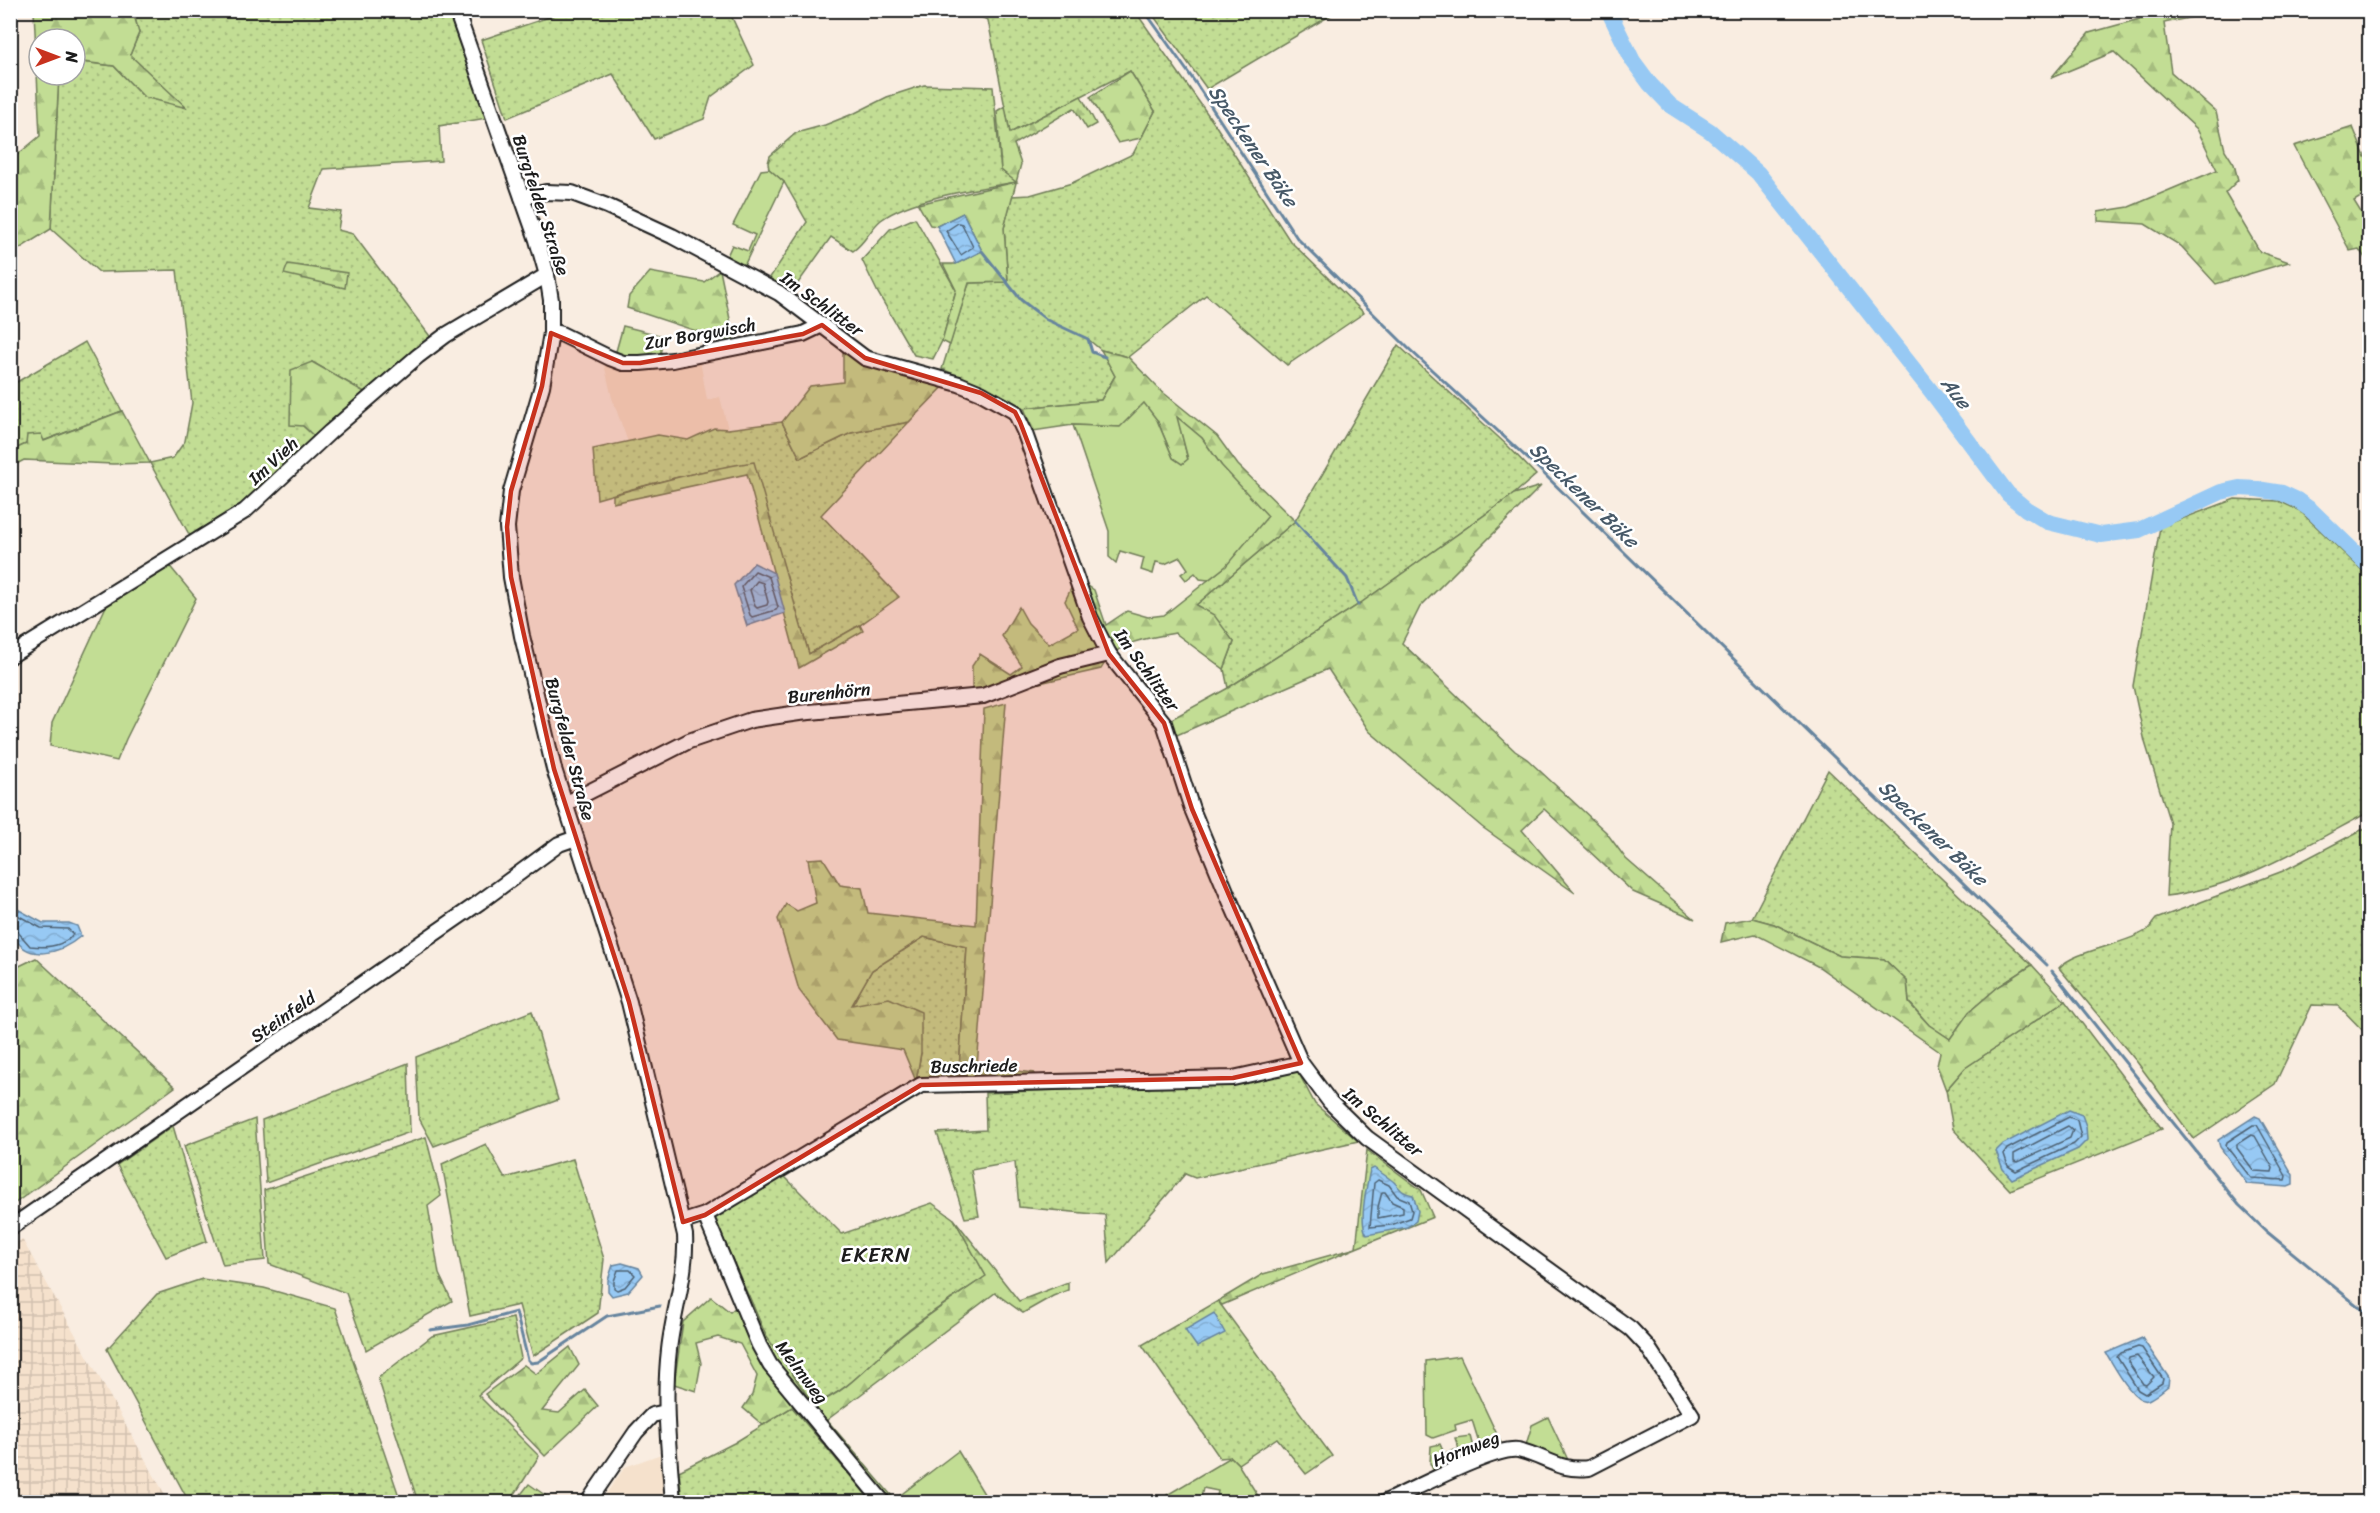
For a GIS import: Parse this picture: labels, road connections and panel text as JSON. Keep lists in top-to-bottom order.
{
  "streets": {
    "street": [
      "Burgfelder Straße",
      "Im Schlitter",
      "Zur Borgwisch",
      "Im Vieh",
      "Burenhörn",
      "Steinfeld",
      "Buschriede",
      "Melmweg",
      "Hornweg"
    ]
  },
  "crossings": [
    ["Burgfelder Straße", "Im Schlitter"],
    ["Burgfelder Straße", "Zur Borgwisch"],
    ["Burgfelder Straße", "Im Vieh"],
    ["Burgfelder Straße", "Burenhörn"],
    ["Burgfelder Straße", "Steinfeld"],
    ["Burgfelder Straße", "Buschriede"],
    ["Im Schlitter", "Zur Borgwisch"],
    ["Im Schlitter", "Burenhörn"],
    ["Im Schlitter", "Buschriede"],
    ["Im Schlitter", "Hornweg"],
    ["Buschriede", "Melmweg"]
  ],
  "districts": ["EKERN"],
  "water": ["Speckener Bäke", "Aue"],
  "north": "right"
}
